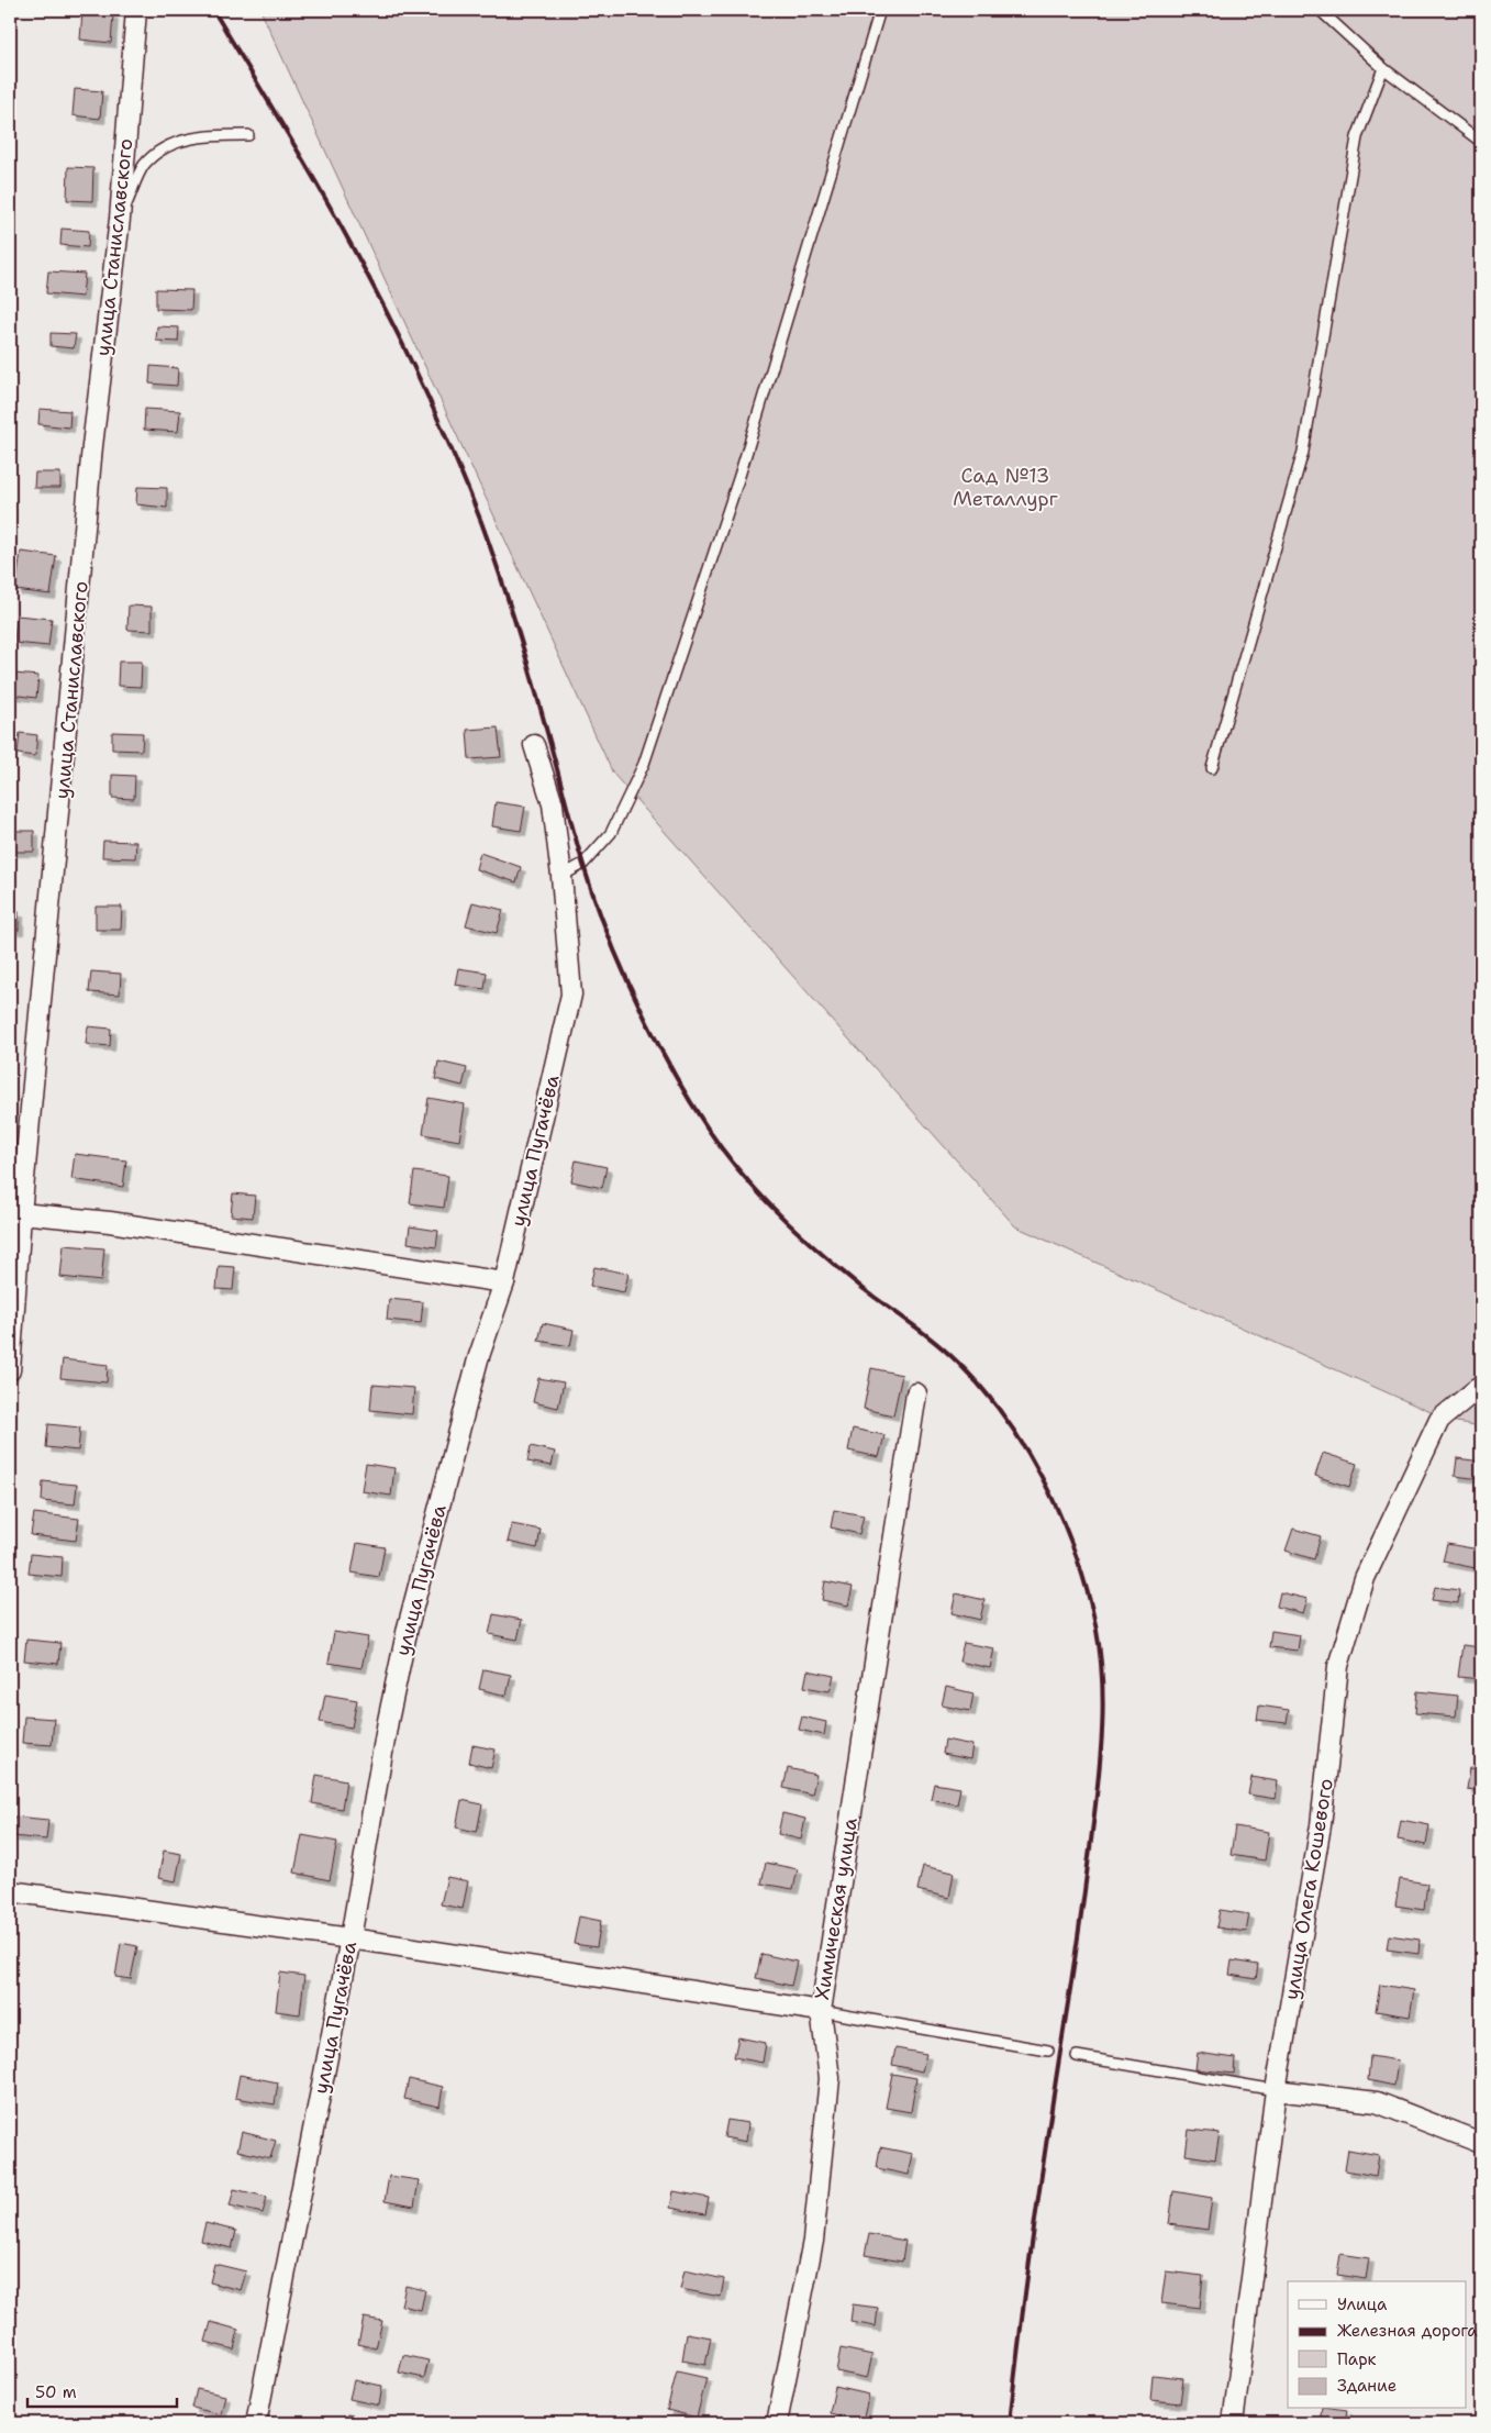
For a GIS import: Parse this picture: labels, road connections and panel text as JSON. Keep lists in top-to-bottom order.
{
  "streets": {
    "street": [
      "улица Станиславского",
      "улица Пугачёва",
      "улица Олега Кошевого",
      "Химическая улица"
    ]
  },
  "parks": ["Сад №13 Металлург"],
  "legend": [
    "Улица",
    "Железная дорога",
    "Парк",
    "Здание"
  ],
  "scale_bar": "50 m"
}
